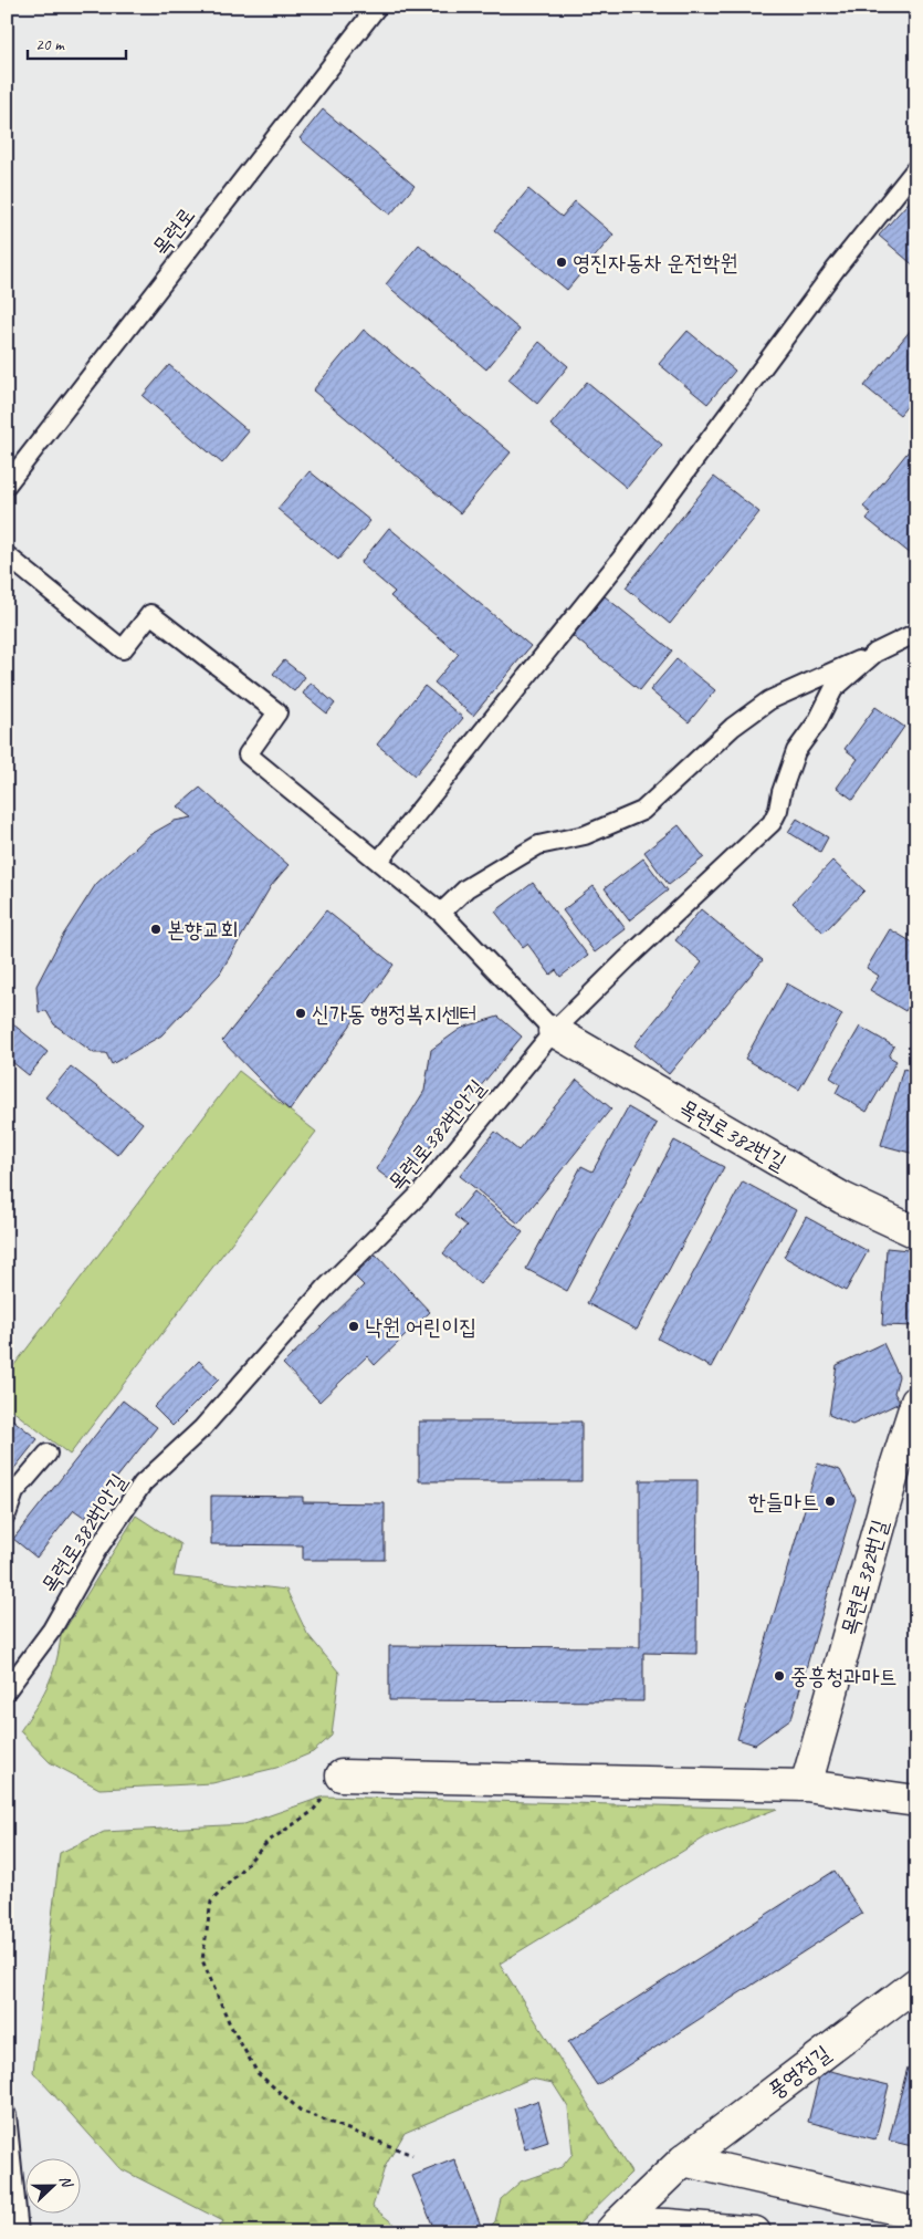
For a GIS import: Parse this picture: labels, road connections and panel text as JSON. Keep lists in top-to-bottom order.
{
  "streets": {
    "street": ["목련로382번길", "풍영정길"],
    "lane": ["목련로", "목련로382번안길"]
  },
  "crossings": [
    ["목련로382번안길", "목련로382번길"]
  ],
  "places": [
    "영진자동차 운전학원",
    "본향교회",
    "신가동 행정복지센터",
    "낙원 어린이집",
    "한들마트",
    "중흥청과마트"
  ],
  "scale_bar": "20 m",
  "north": "right"
}
